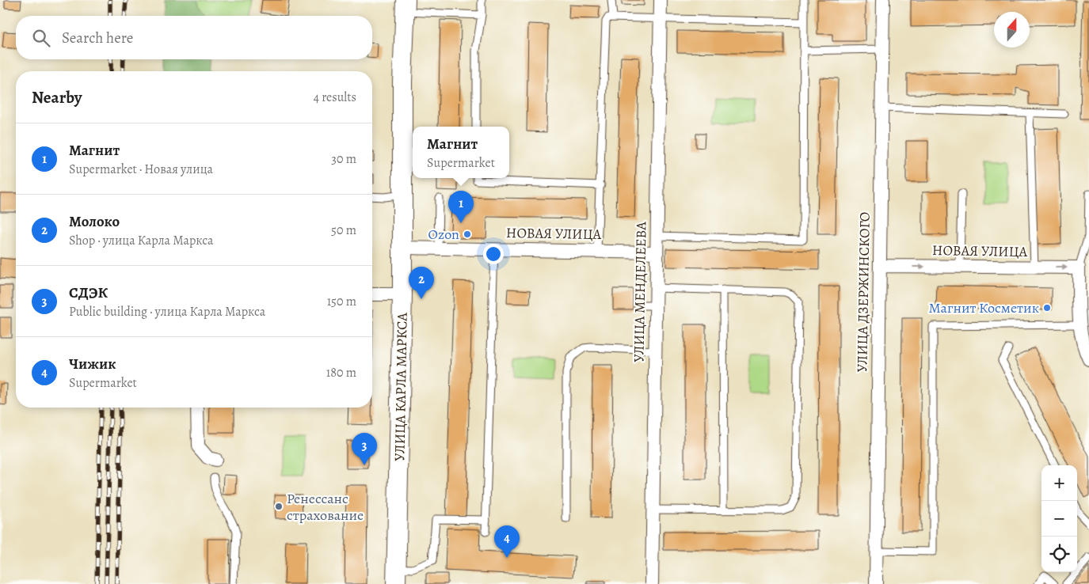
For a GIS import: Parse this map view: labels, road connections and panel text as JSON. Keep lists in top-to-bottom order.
{
  "streets": {
    "street": [
      "НОВАЯ УЛИЦА",
      "УЛИЦА МЕНДЕЛЕЕВА",
      "УЛИЦА ДЗЕРЖИНСКОГО",
      "УЛИЦА КАРЛА МАРКСА"
    ]
  },
  "crossings": [
    ["НОВАЯ УЛИЦА", "УЛИЦА МЕНДЕЛЕЕВА"],
    ["НОВАЯ УЛИЦА", "УЛИЦА ДЗЕРЖИНСКОГО"],
    ["НОВАЯ УЛИЦА", "УЛИЦА КАРЛА МАРКСА"]
  ],
  "places": ["Ozon", "Магнит Косметик", "Ренессанс страхование"],
  "north": "top",
  "page": {
    "search": "Search here",
    "heading": ["Nearby", "4 results"],
    "list": [
      {
        "mark": "1",
        "name": "Магнит",
        "note": "Supermarket · Новая улица",
        "value": "30 m"
      },
      {
        "mark": "2",
        "name": "Молоко",
        "note": "Shop · улица Карла Маркса",
        "value": "50 m"
      },
      {
        "mark": "3",
        "name": "СДЭК",
        "note": "Public building · улица Карла Маркса",
        "value": "150 m"
      },
      {
        "mark": "4",
        "name": "Чижик",
        "note": "Supermarket",
        "value": "180 m"
      }
    ],
    "popup": ["Магнит", "Supermarket"],
    "pins": [
      "1",
      "2",
      "3",
      "4"
    ],
    "map_buttons": ["+", "−"]
  }
}
